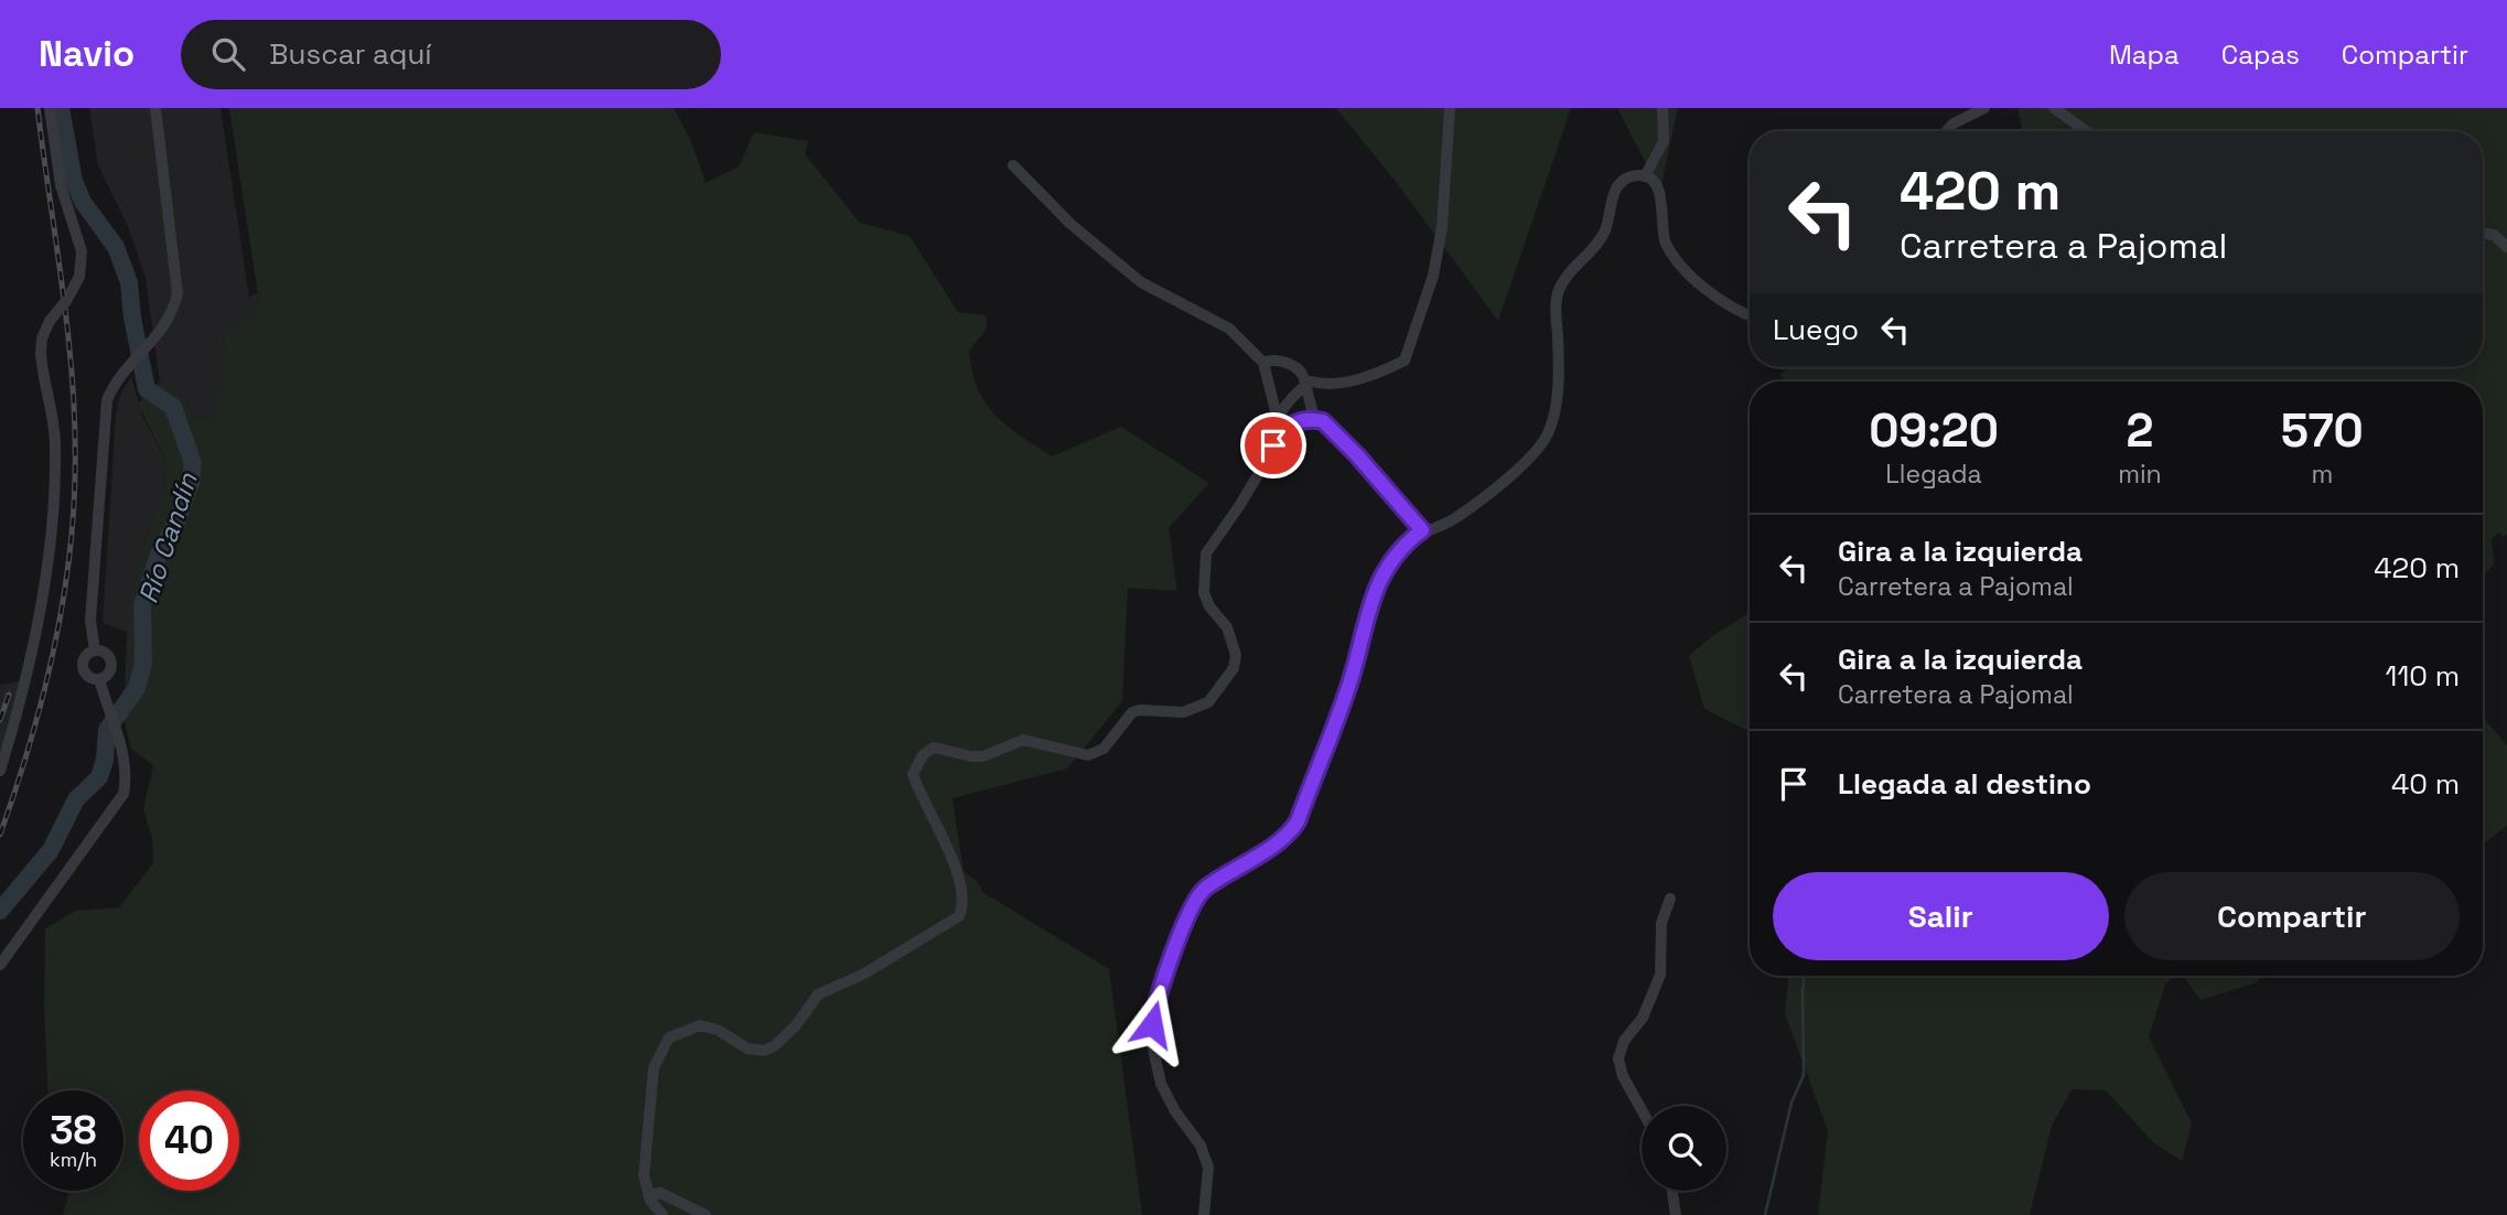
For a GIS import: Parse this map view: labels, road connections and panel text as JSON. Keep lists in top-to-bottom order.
{
  "water": ["Río Candín"],
  "page": {
    "header": "Navio",
    "search": "Buscar aquí",
    "nav": ["Mapa", "Capas", "Compartir"],
    "turn": ["420 m", "Carretera a Pajomal"],
    "then": "Luego",
    "eta": [
      "09:20",
      "Llegada",
      "2",
      "min",
      "570",
      "m"
    ],
    "list": [
      {
        "name": "Gira a la izquierda",
        "note": "Carretera a Pajomal",
        "value": "420 m"
      },
      {
        "name": "Gira a la izquierda",
        "note": "Carretera a Pajomal",
        "value": "110 m"
      },
      {
        "name": "Llegada al destino",
        "value": "40 m"
      }
    ],
    "buttons": ["Salir", "Compartir"],
    "speed": "38 km/h",
    "limit": "40"
  }
}
